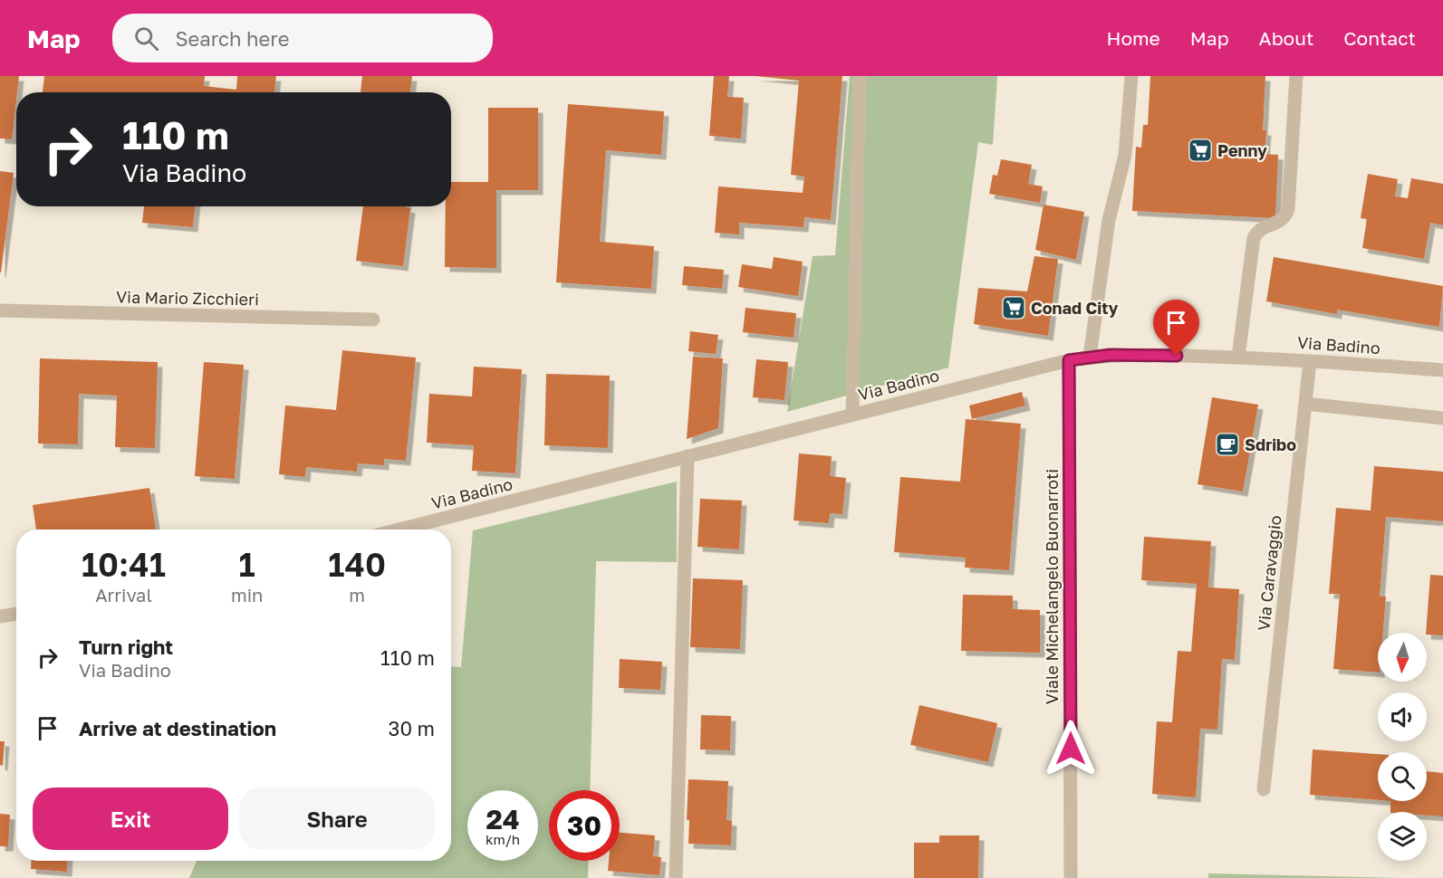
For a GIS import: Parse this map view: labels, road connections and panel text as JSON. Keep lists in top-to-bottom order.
{
  "streets": {
    "street": [
      "Via Mario Zicchieri",
      "Via Badino",
      "Via Caravaggio",
      "Viale Michelangelo Buonarroti"
    ]
  },
  "crossings": [
    ["Via Badino", "Via Caravaggio"],
    ["Via Badino", "Viale Michelangelo Buonarroti"]
  ],
  "places": {
    "supermarket": ["Penny", "Conad City"],
    "cafe": ["Sdribo"]
  },
  "north": "bottom",
  "page": {
    "header": "Map",
    "search": "Search here",
    "nav": [
      "Home",
      "Map",
      "About",
      "Contact"
    ],
    "turn": ["110 m", "Via Badino"],
    "eta": [
      "10:41",
      "Arrival",
      "1",
      "min",
      "140",
      "m"
    ],
    "list": [
      {
        "name": "Turn right",
        "note": "Via Badino",
        "value": "110 m"
      },
      {
        "name": "Arrive at destination",
        "value": "30 m"
      }
    ],
    "buttons": ["Exit", "Share"],
    "speed": "24 km/h",
    "limit": "30"
  }
}
